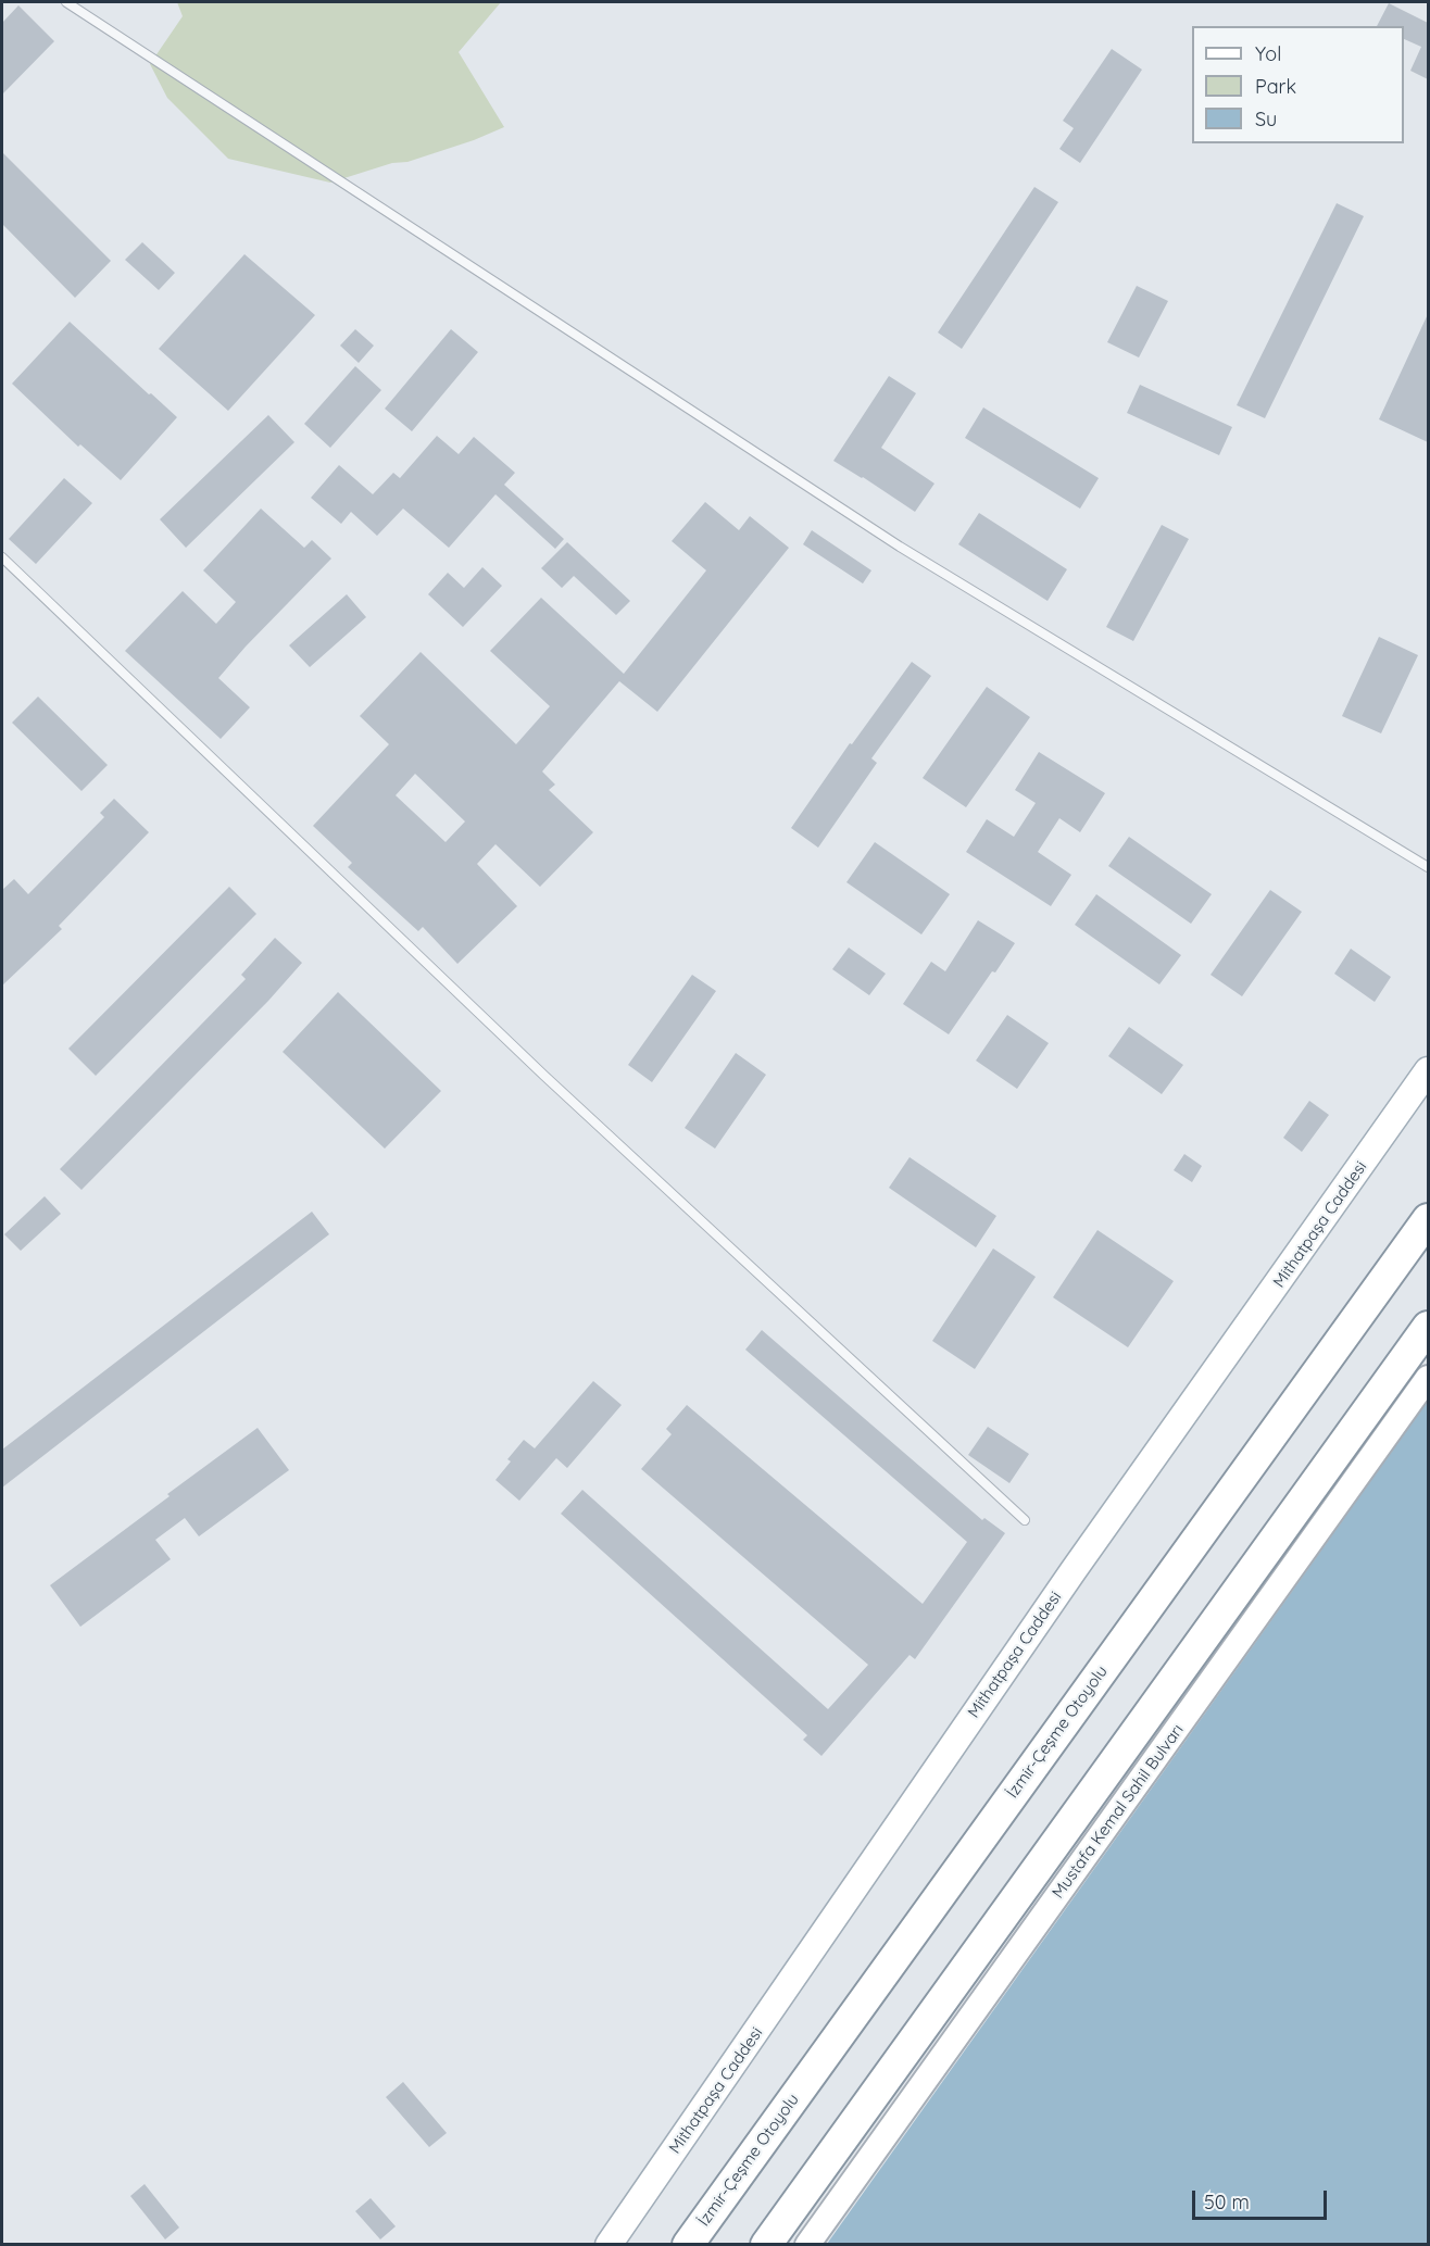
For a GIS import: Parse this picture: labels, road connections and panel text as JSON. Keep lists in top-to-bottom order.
{
  "streets": {
    "highway": ["İzmir-Çeşme Otoyolu"],
    "main road": ["Mithatpaşa Caddesi", "Mustafa Kemal Sahil Bulvarı"]
  },
  "legend": ["Yol", "Park", "Su"],
  "scale_bar": "50 m"
}
